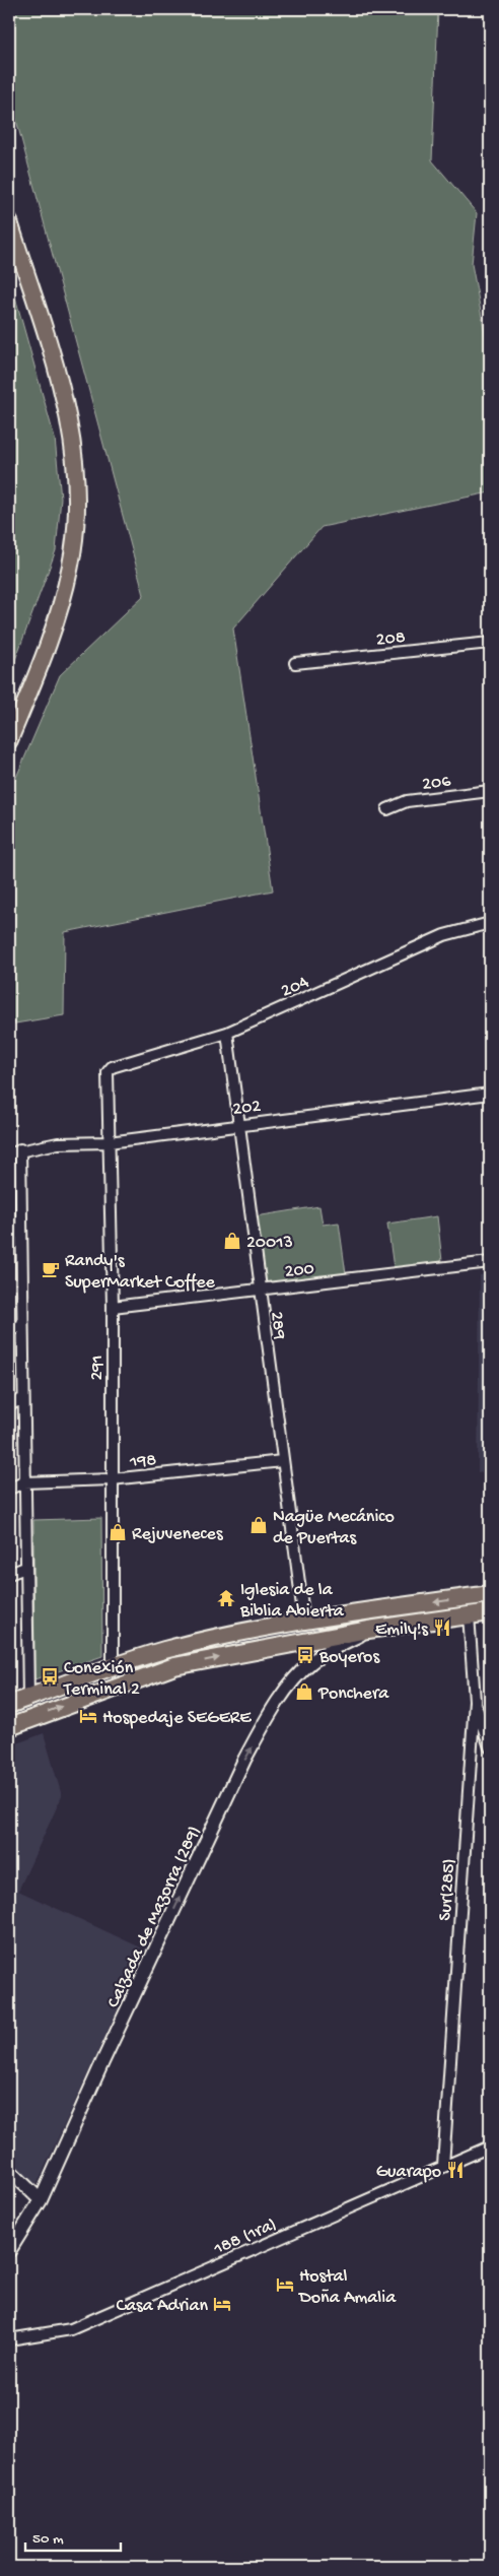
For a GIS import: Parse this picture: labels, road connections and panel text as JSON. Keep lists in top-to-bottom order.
{
  "streets": {
    "street": [
      "208",
      "206",
      "204",
      "202",
      "200",
      "289",
      "291",
      "198",
      "Sur(285)",
      "Calzada de Mazorra (289)",
      "188 (1ra)"
    ]
  },
  "crossings": [
    ["204", "289"],
    ["204", "291"],
    ["202", "289"],
    ["202", "291"],
    ["200", "289"],
    ["200", "291"],
    ["289", "198"],
    ["291", "198"],
    ["Sur(285)", "188 (1ra)"]
  ],
  "one_way": ["Calzada de Mazorra (289)"],
  "places": {
    "shop": [
      "20013",
      "Nagüe Mecánico de Puertas",
      "Rejuveneces",
      "Ponchera"
    ],
    "cafe": ["Randy's SuperMarket Coffee"],
    "temple": ["Iglesia de la Biblia Abierta"],
    "restaurant": ["Emily's", "Guarapo"],
    "bus stop": ["Boyeros", "Conexión Terminal 2"],
    "hotel": ["Hospedaje SEGERE", "Hostal Doña Amalia", "Casa Adrian"]
  },
  "scale_bar": "50 m"
}
